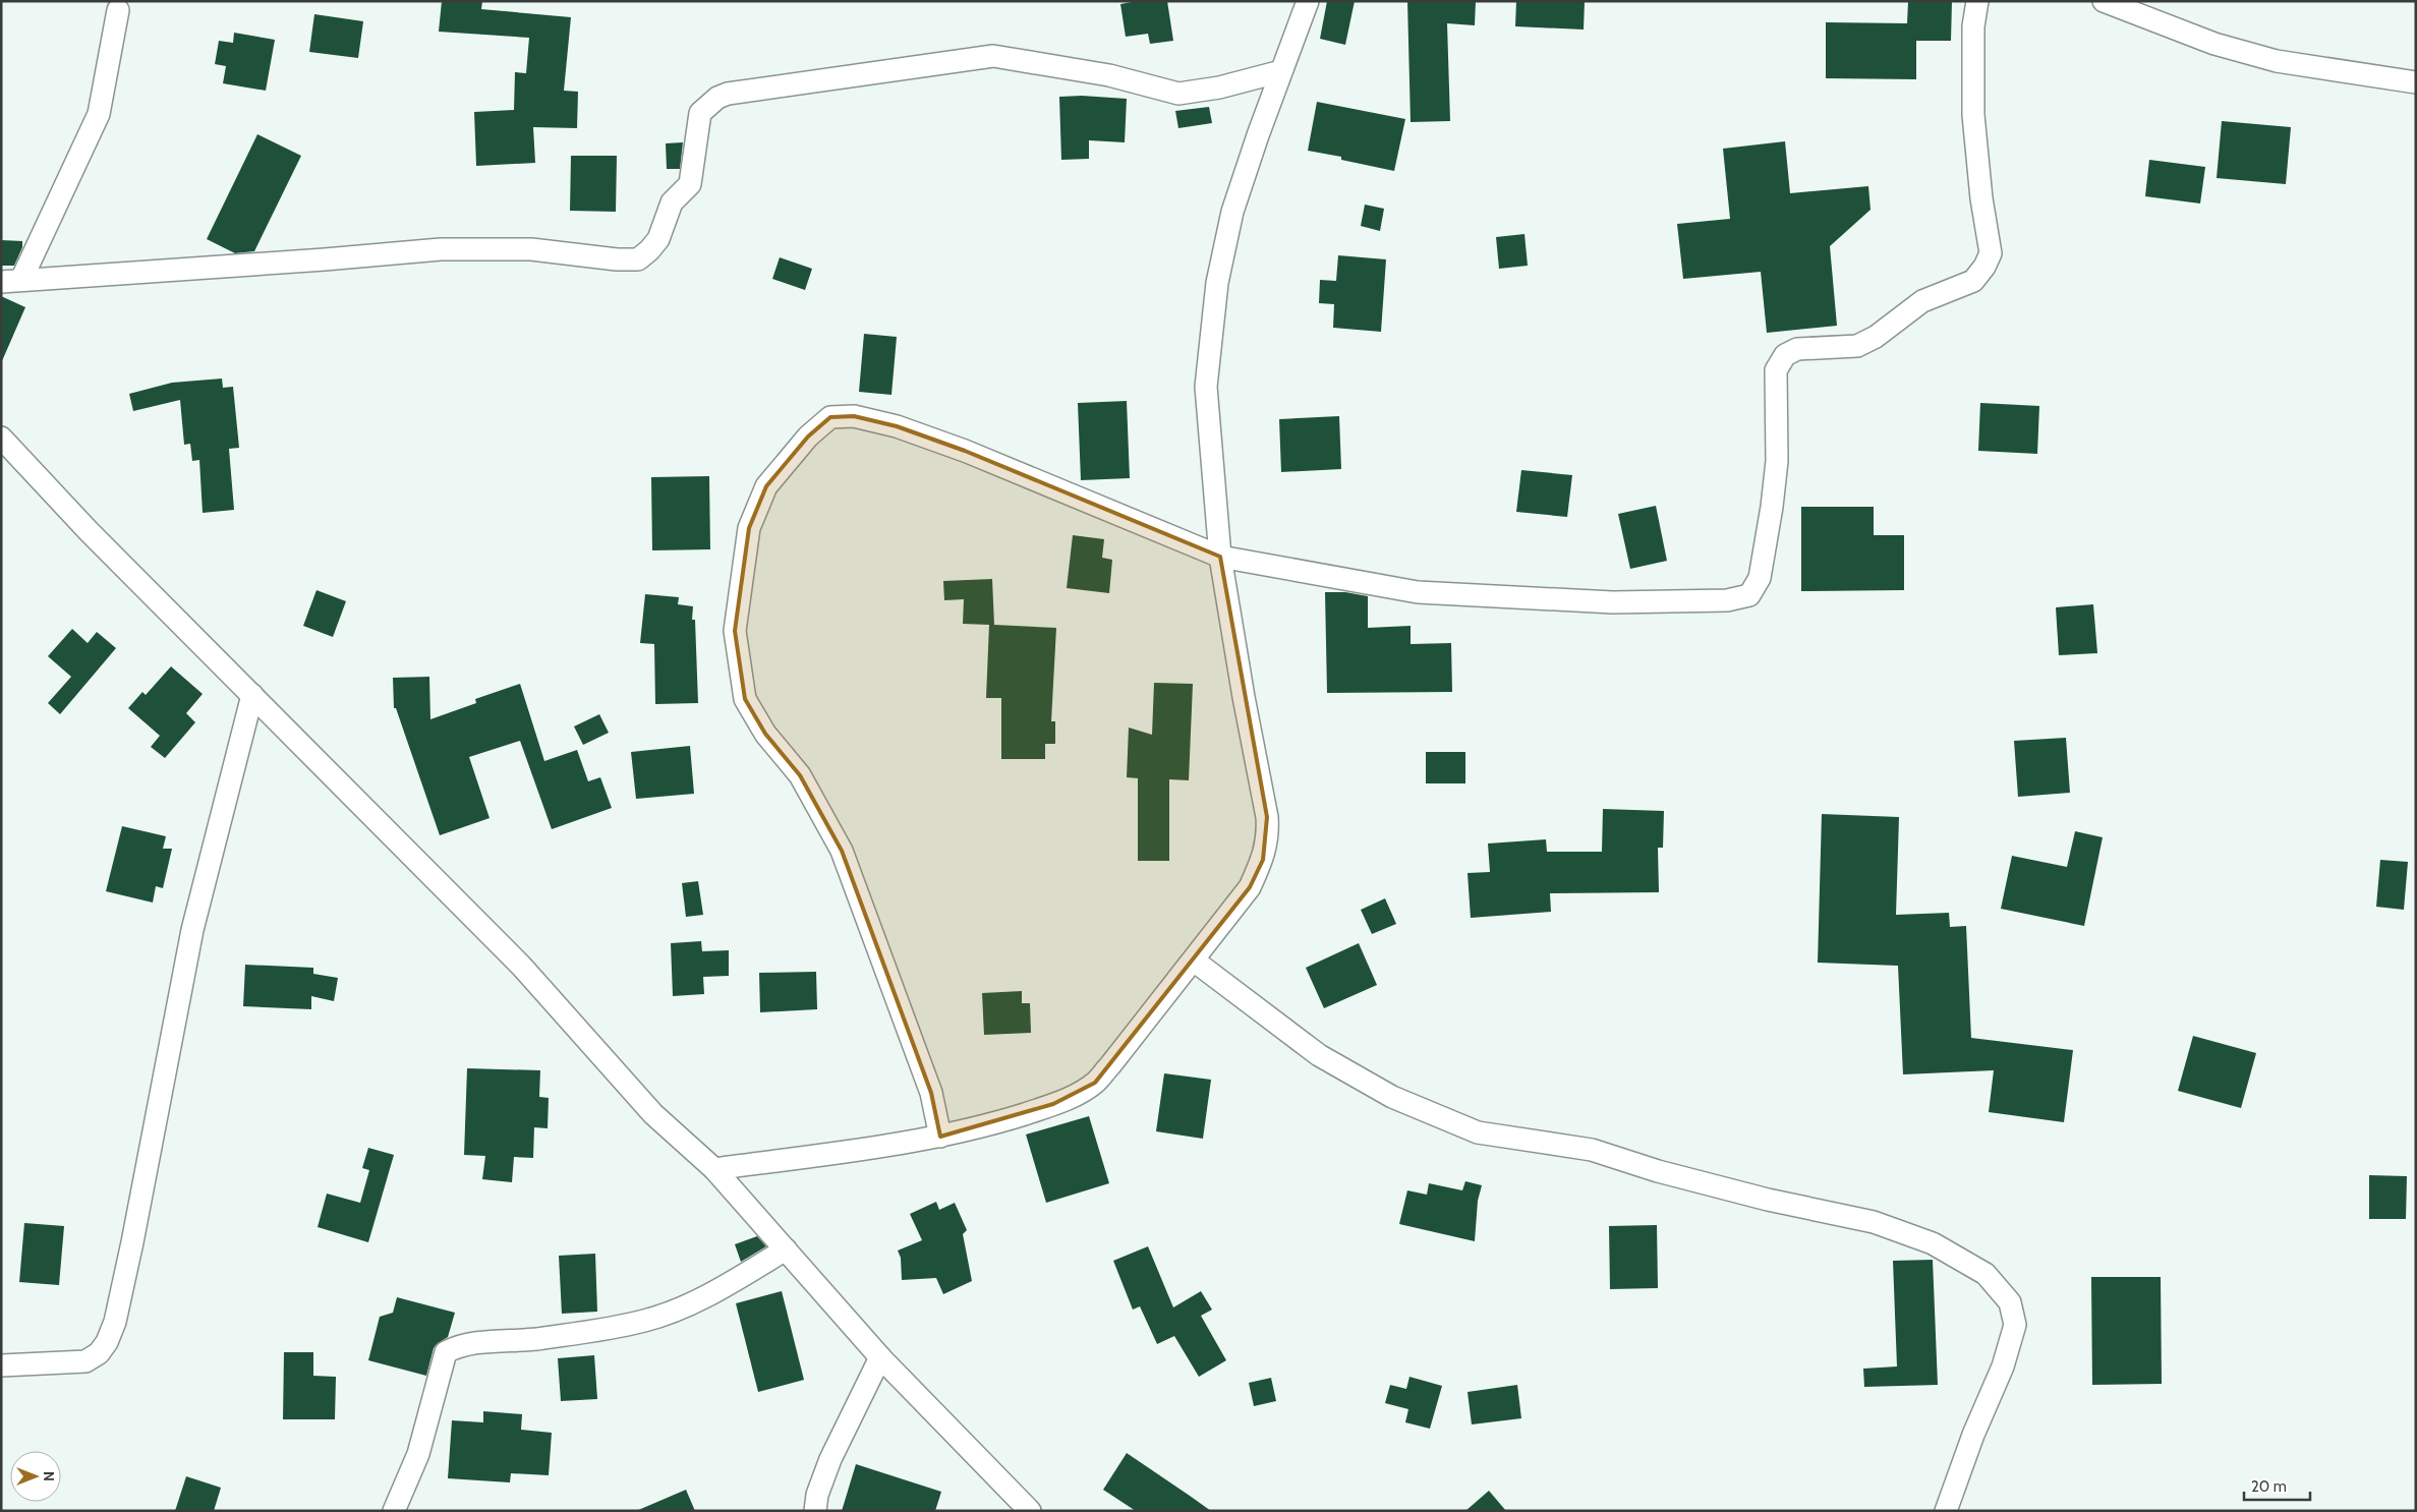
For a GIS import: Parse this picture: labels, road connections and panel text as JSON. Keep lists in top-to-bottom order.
{
  "scale_bar": "20 m",
  "north": "right"
}
